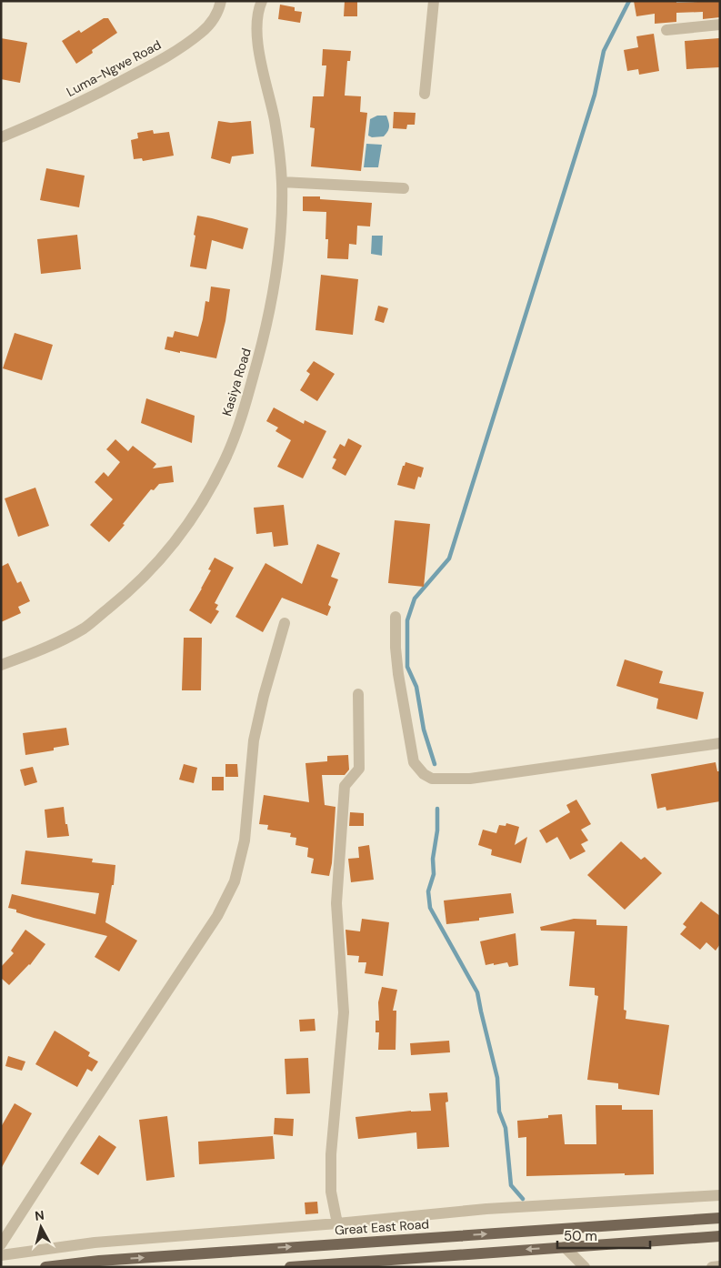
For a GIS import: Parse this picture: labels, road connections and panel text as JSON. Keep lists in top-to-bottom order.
{
  "streets": {
    "main road": ["Great East Road"],
    "street": ["Luma-Ngwe Road", "Kasiya Road"]
  },
  "scale_bar": "50 m",
  "north": "top"
}
